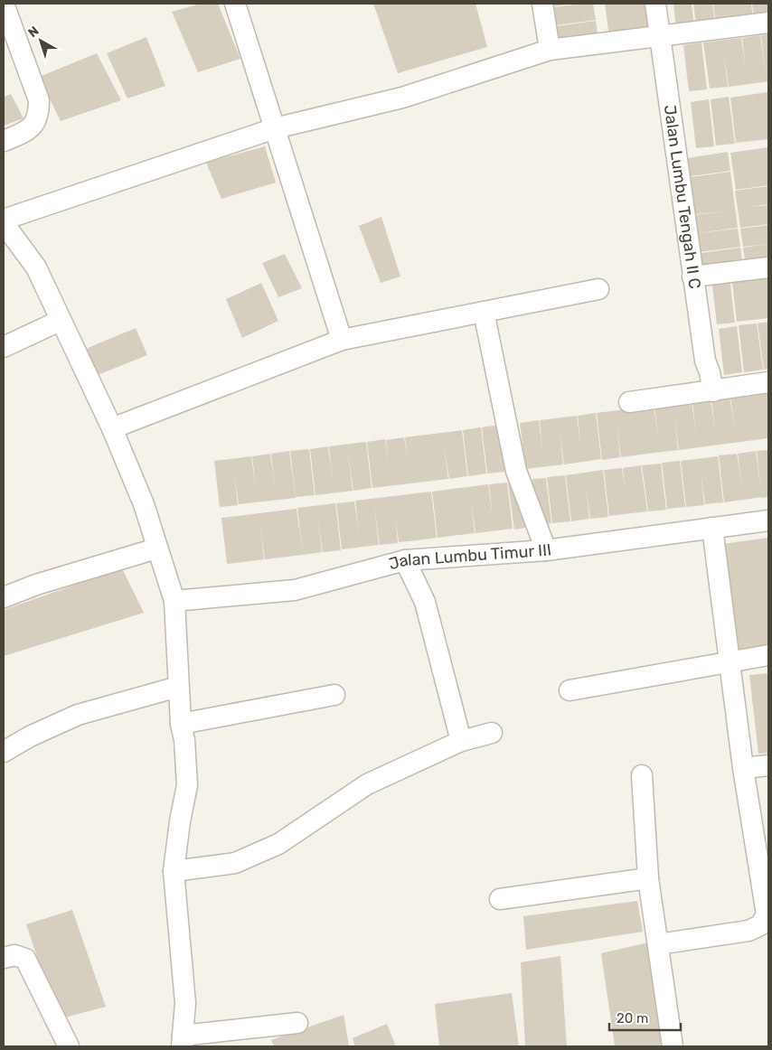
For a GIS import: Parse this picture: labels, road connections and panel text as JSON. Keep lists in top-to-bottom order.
{
  "streets": {
    "street": ["Jalan Lumbu Tengah II C", "Jalan Lumbu Timur III"]
  },
  "scale_bar": "20 m",
  "north": "top left"
}
